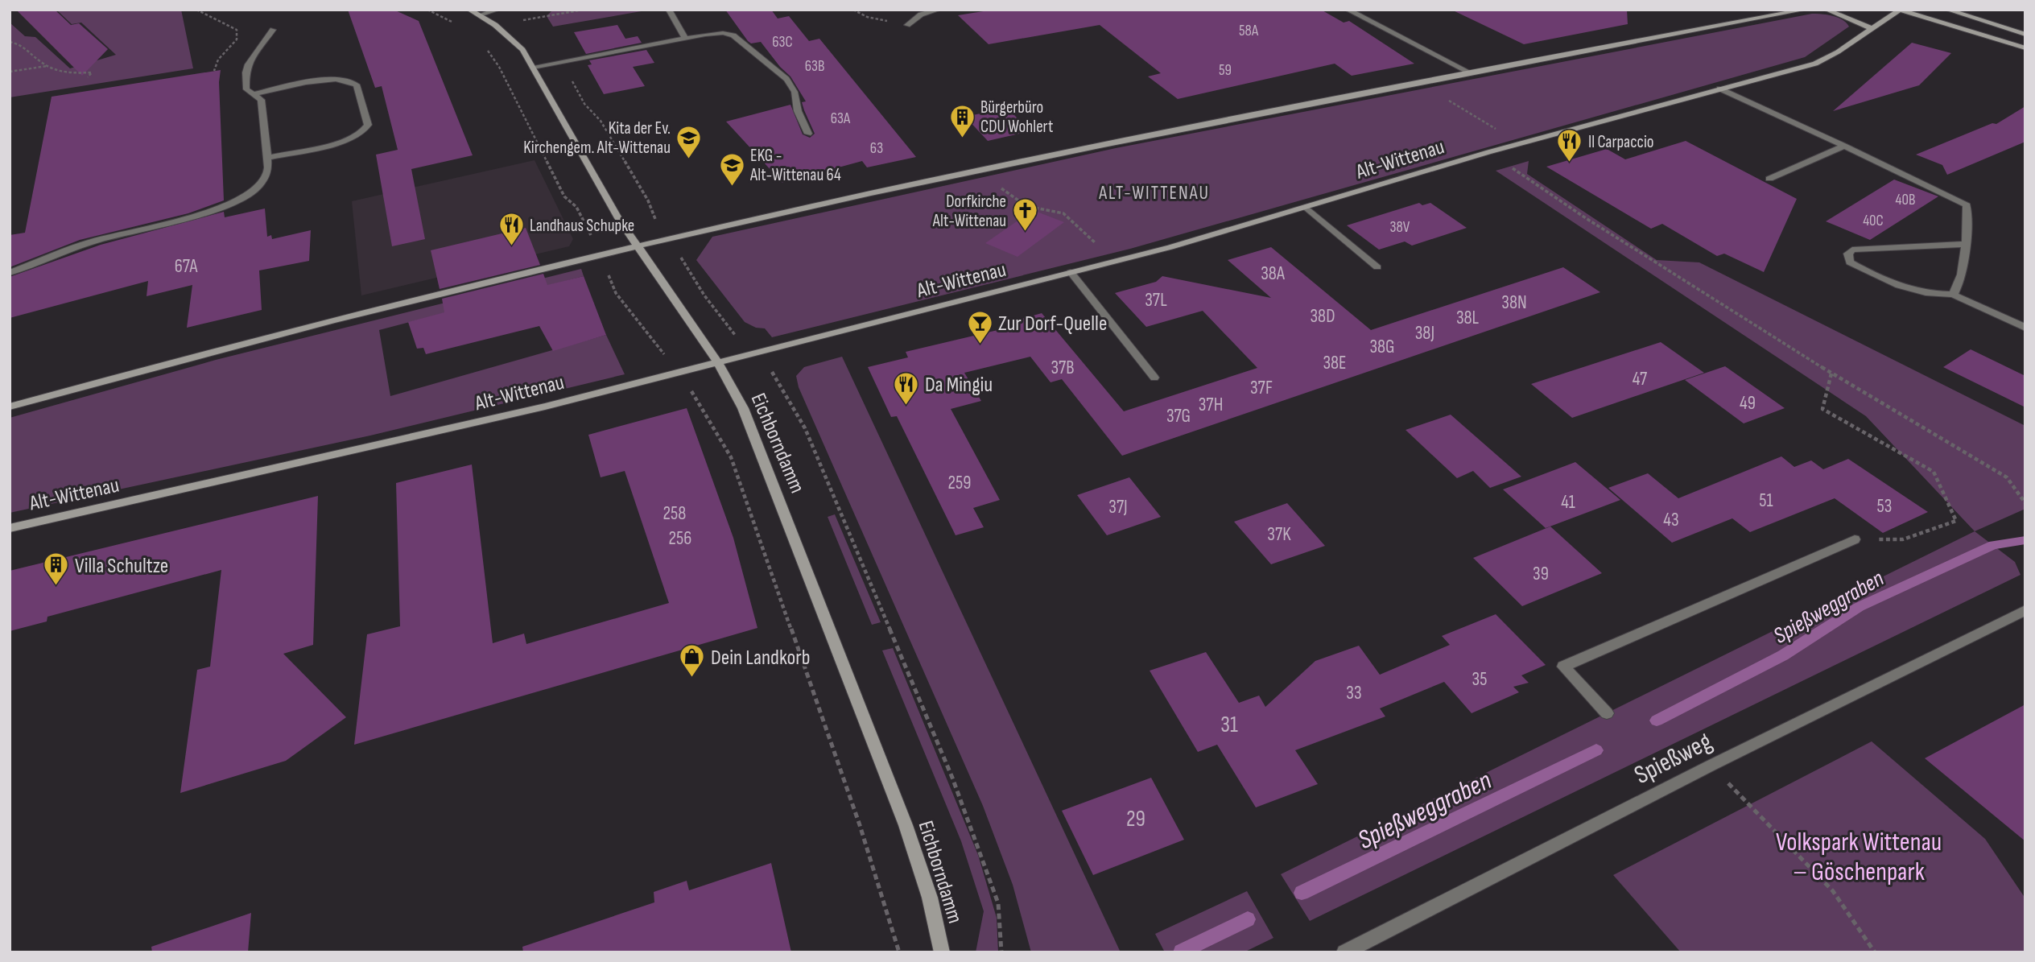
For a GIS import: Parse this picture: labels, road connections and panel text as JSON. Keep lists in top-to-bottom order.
{
  "streets": {
    "main road": ["Alt-Wittenau", "Eichborndamm"],
    "street": ["Spießweg"]
  },
  "crossings": [
    ["Alt-Wittenau", "Eichborndamm"]
  ],
  "districts": ["ALT-WITTENAU"],
  "water": ["Spießweggraben"],
  "parks": ["Volkspark Wittenau – Göschenpark"],
  "places": {
    "building": ["Bürgerbüro CDU Wohlert", "Villa Schultze"],
    "school or university": ["Kita der Ev. Kirchengem. Alt-Wittenau", "EKG - Alt-Wittenau 64"],
    "restaurant": ["Il Carpaccio", "Landhaus Schupke", "Da Mingiu"],
    "church": ["Dorfkirche Alt-Wittenau"],
    "bar": ["Zur Dorf-Quelle"],
    "shop": ["Dein Landkorb"]
  },
  "house_numbers": [
    "58A",
    "63C",
    "63B",
    "59",
    "63A",
    "63",
    "40B",
    "40C",
    "38V",
    "67A",
    "38A",
    "37L",
    "38N",
    "38D",
    "38L",
    "38J",
    "38G",
    "38E",
    "37B",
    "47",
    "37F",
    "49",
    "37H",
    "37G",
    "259",
    "51",
    "41",
    "53",
    "37J",
    "258",
    "43",
    "37K",
    "256",
    "39",
    "35",
    "33",
    "31",
    "29"
  ]
}
